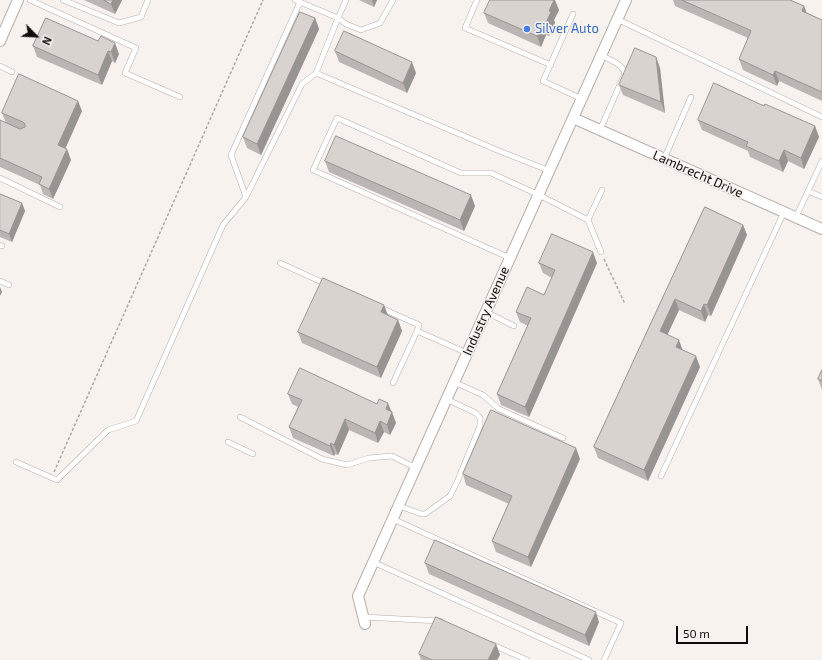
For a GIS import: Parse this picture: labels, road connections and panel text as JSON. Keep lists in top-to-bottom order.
{
  "streets": {
    "street": ["Lambrecht Drive", "Industry Avenue"]
  },
  "crossings": [
    ["Lambrecht Drive", "Industry Avenue"]
  ],
  "places": ["Silver Auto"],
  "scale_bar": "50 m",
  "north": "bottom right"
}
